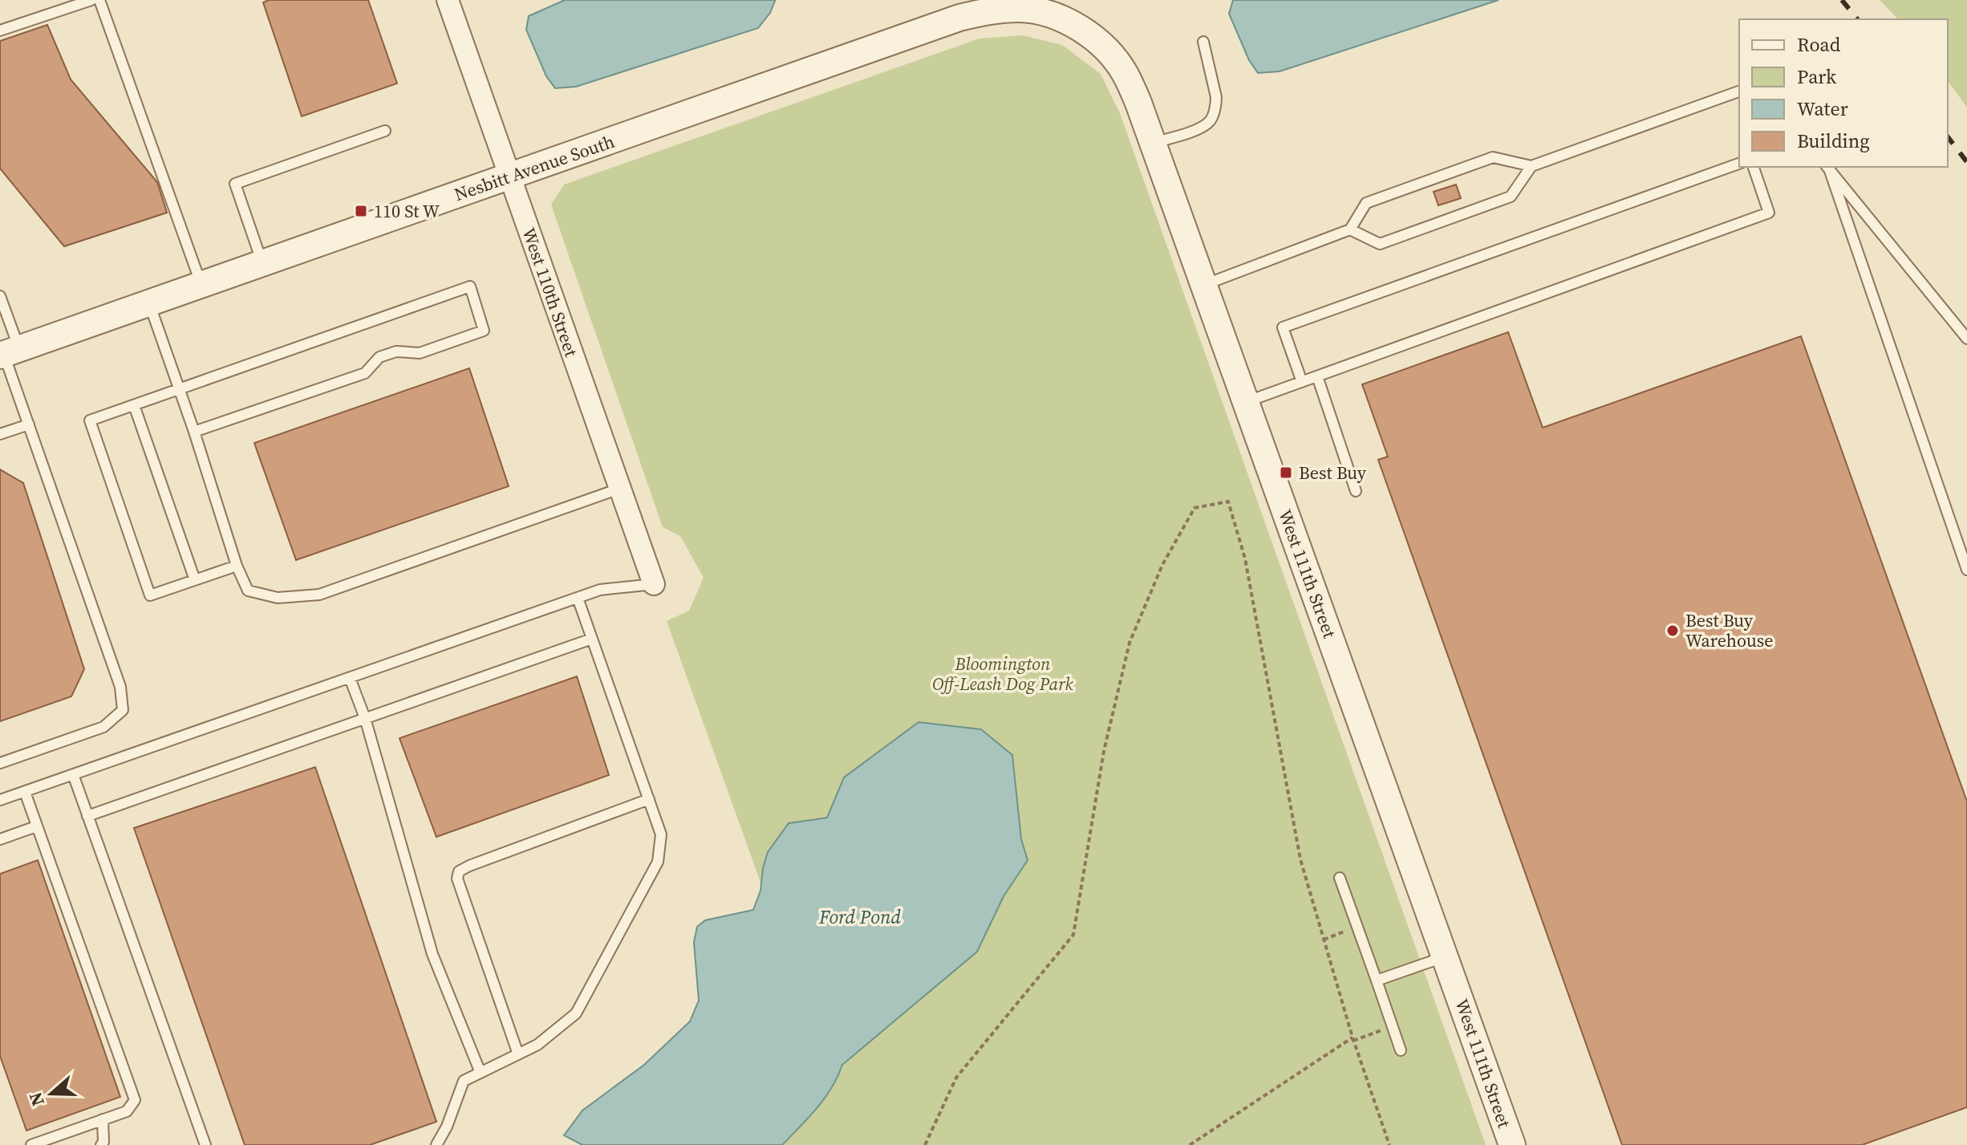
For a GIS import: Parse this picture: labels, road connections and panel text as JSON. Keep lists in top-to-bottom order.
{
  "streets": {
    "street": ["Nesbitt Avenue South", "West 110th Street", "West 111th Street"]
  },
  "crossings": [
    ["Nesbitt Avenue South", "West 110th Street"],
    ["Nesbitt Avenue South", "West 111th Street"]
  ],
  "water": ["Ford Pond"],
  "parks": ["Bloomington Off-Leash Dog Park"],
  "places": {
    "transit": ["110 St W", "Best Buy"],
    "other": ["Best Buy Warehouse"]
  },
  "legend": [
    "Road",
    "Park",
    "Water",
    "Building"
  ],
  "north": "left"
}
